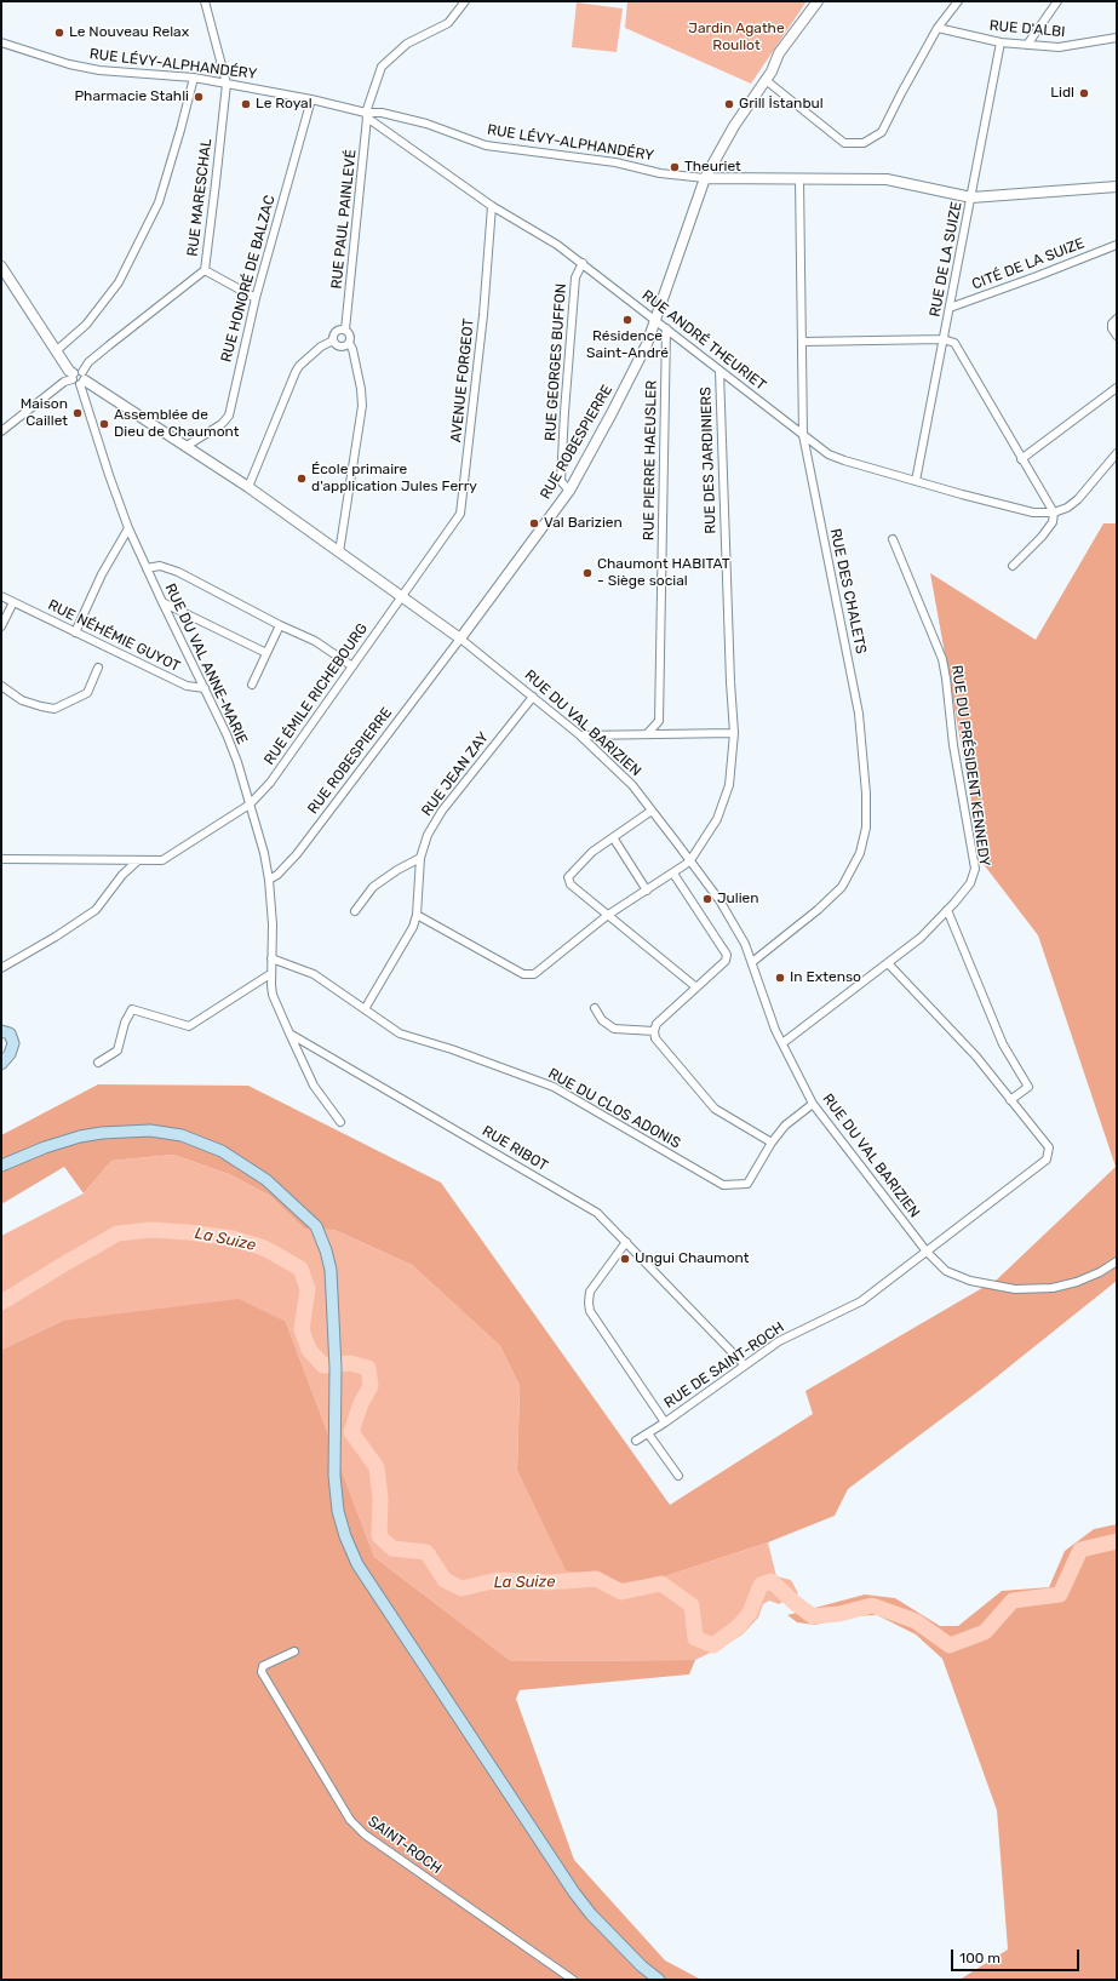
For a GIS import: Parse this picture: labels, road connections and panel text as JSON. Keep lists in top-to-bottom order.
{
  "streets": {
    "street": [
      "RUE D'ALBI",
      "RUE LÉVY-ALPHANDÉRY",
      "RUE MARESCHAL",
      "RUE PAUL PAINLEVÉ",
      "RUE DE LA SUIZE",
      "CITÉ DE LA SUIZE",
      "RUE HONORÉ DE BALZAC",
      "RUE ANDRÉ THEURIET",
      "RUE GEORGES BUFFON",
      "AVENUE FORGEOT",
      "RUE ROBESPIERRE",
      "RUE PIERRE HAEUSLER",
      "RUE DES JARDINIERS",
      "RUE DES CHALETS",
      "RUE NÉHÉMIE GUYOT",
      "RUE DU VAL ANNE-MARIE",
      "RUE ÉMILE RICHEBOURG",
      "RUE DU VAL BARIZIEN",
      "RUE DU PRÉSIDENT KENNEDY",
      "RUE JEAN ZAY",
      "RUE DU CLOS ADONIS",
      "RUE RIBOT",
      "RUE DE SAINT-ROCH",
      "SAINT-ROCH"
    ]
  },
  "crossings": [
    ["RUE D'ALBI", "RUE DE LA SUIZE"],
    ["RUE LÉVY-ALPHANDÉRY", "RUE MARESCHAL"],
    ["RUE LÉVY-ALPHANDÉRY", "RUE PAUL PAINLEVÉ"],
    ["RUE LÉVY-ALPHANDÉRY", "RUE DE LA SUIZE"],
    ["RUE LÉVY-ALPHANDÉRY", "RUE HONORÉ DE BALZAC"],
    ["RUE LÉVY-ALPHANDÉRY", "RUE ANDRÉ THEURIET"],
    ["RUE LÉVY-ALPHANDÉRY", "RUE ROBESPIERRE"],
    ["RUE LÉVY-ALPHANDÉRY", "RUE DES CHALETS"],
    ["RUE MARESCHAL", "RUE DU VAL ANNE-MARIE"],
    ["RUE MARESCHAL", "RUE DU VAL BARIZIEN"],
    ["RUE PAUL PAINLEVÉ", "RUE ANDRÉ THEURIET"],
    ["RUE DE LA SUIZE", "CITÉ DE LA SUIZE"],
    ["RUE DE LA SUIZE", "RUE ANDRÉ THEURIET"],
    ["RUE HONORÉ DE BALZAC", "RUE DU VAL BARIZIEN"],
    ["RUE ANDRÉ THEURIET", "RUE GEORGES BUFFON"],
    ["RUE ANDRÉ THEURIET", "AVENUE FORGEOT"],
    ["RUE ANDRÉ THEURIET", "RUE ROBESPIERRE"],
    ["RUE ANDRÉ THEURIET", "RUE PIERRE HAEUSLER"],
    ["RUE ANDRÉ THEURIET", "RUE DES JARDINIERS"],
    ["RUE ANDRÉ THEURIET", "RUE DES CHALETS"],
    ["RUE GEORGES BUFFON", "RUE ROBESPIERRE"],
    ["AVENUE FORGEOT", "RUE ÉMILE RICHEBOURG"],
    ["AVENUE FORGEOT", "RUE DU VAL BARIZIEN"],
    ["RUE ROBESPIERRE", "RUE DU VAL ANNE-MARIE"],
    ["RUE ROBESPIERRE", "RUE DU VAL BARIZIEN"],
    ["RUE DES JARDINIERS", "RUE DU VAL BARIZIEN"],
    ["RUE DES JARDINIERS", "RUE JEAN ZAY"],
    ["RUE DES CHALETS", "RUE DU VAL BARIZIEN"],
    ["RUE NÉHÉMIE GUYOT", "RUE DU VAL ANNE-MARIE"],
    ["RUE DU VAL ANNE-MARIE", "RUE ÉMILE RICHEBOURG"],
    ["RUE DU VAL ANNE-MARIE", "RUE DU VAL BARIZIEN"],
    ["RUE DU VAL ANNE-MARIE", "RUE DU CLOS ADONIS"],
    ["RUE ÉMILE RICHEBOURG", "RUE DU VAL BARIZIEN"],
    ["RUE DU VAL BARIZIEN", "RUE DU PRÉSIDENT KENNEDY"],
    ["RUE DU VAL BARIZIEN", "RUE JEAN ZAY"],
    ["RUE DU VAL BARIZIEN", "RUE DU CLOS ADONIS"],
    ["RUE DU VAL BARIZIEN", "RUE DE SAINT-ROCH"],
    ["RUE JEAN ZAY", "RUE DU CLOS ADONIS"],
    ["RUE RIBOT", "RUE DE SAINT-ROCH"]
  ],
  "water": ["La Suize"],
  "parks": ["Jardin Agathe Roullot"],
  "places": [
    "Le Nouveau Relax",
    "Lidl",
    "Pharmacie Stahli",
    "Le Royal",
    "Grill İstanbul",
    "Theuriet",
    "Résidence Saint-André",
    "Maison Caillet",
    "Assemblée de Dieu de Chaumont",
    "École primaire d'application Jules Ferry",
    "Val Barizien",
    "Chaumont HABITAT - Siège social",
    "Julien",
    "In Extenso",
    "Ungui Chaumont"
  ],
  "scale_bar": "100 m"
}
